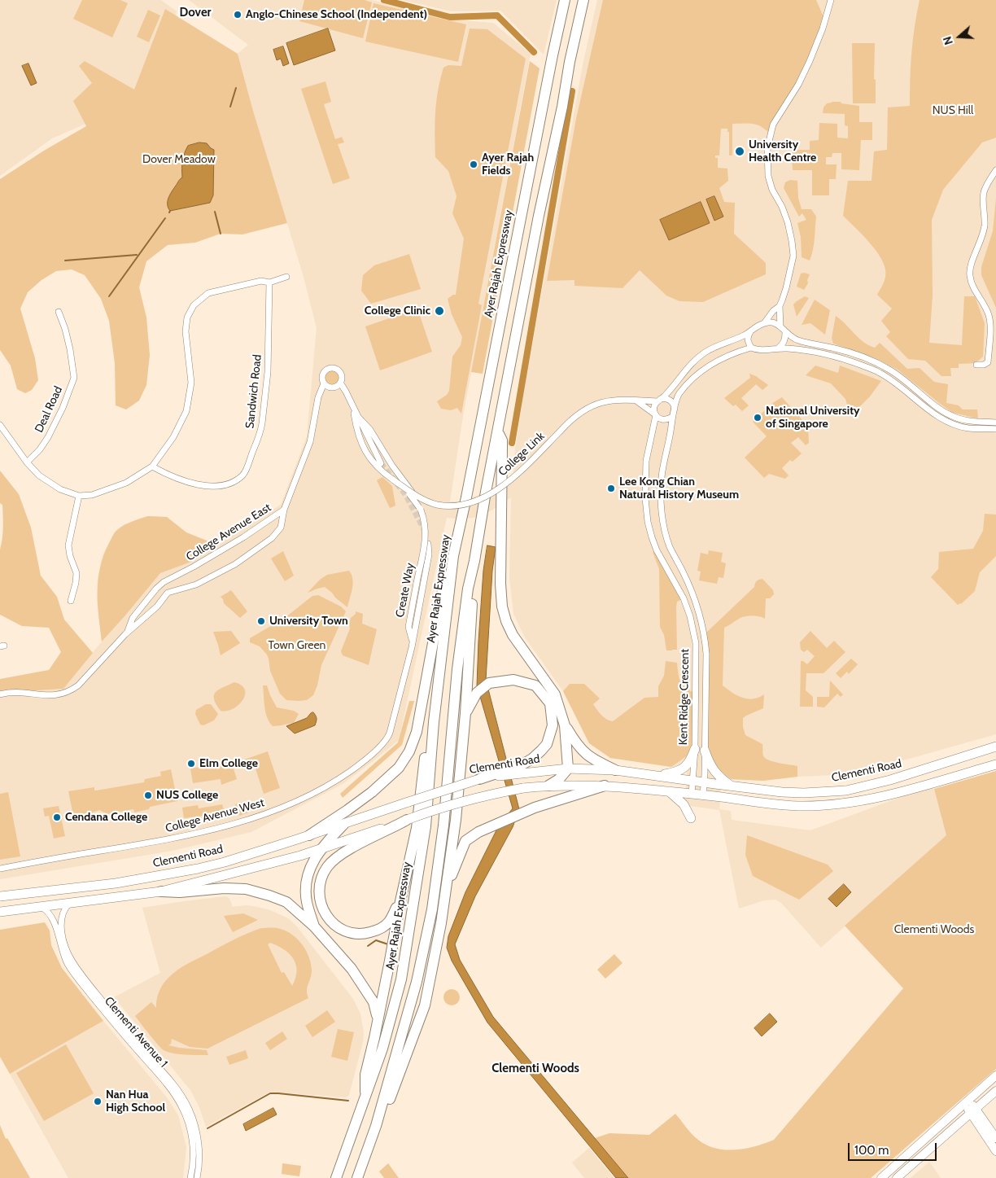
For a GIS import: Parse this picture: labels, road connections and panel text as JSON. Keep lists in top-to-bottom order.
{
  "streets": {
    "highway": ["Ayer Rajah Expressway"],
    "main road": ["Clementi Road"],
    "street": [
      "Sandwich Road",
      "Deal Road",
      "College Link",
      "College Avenue East",
      "Create Way",
      "Kent Ridge Crescent",
      "College Avenue West",
      "Clementi Avenue 1"
    ]
  },
  "crossings": [
    ["College Link", "Create Way"],
    ["College Link", "Kent Ridge Crescent"],
    ["Create Way", "College Avenue West"],
    ["Kent Ridge Crescent", "Clementi Road"]
  ],
  "districts": ["Dover", "Clementi Woods"],
  "parks": [
    "NUS Hill",
    "Dover Meadow",
    "Town Green",
    "Clementi Woods"
  ],
  "places": [
    "Anglo-Chinese School (Independent)",
    "University Health Centre",
    "Ayer Rajah Fields",
    "College Clinic",
    "National University of Singapore",
    "Lee Kong Chian Natural History Museum",
    "University Town",
    "Elm College",
    "NUS College",
    "Cendana College",
    "Nan Hua High School"
  ],
  "scale_bar": "100 m",
  "north": "left"
}
